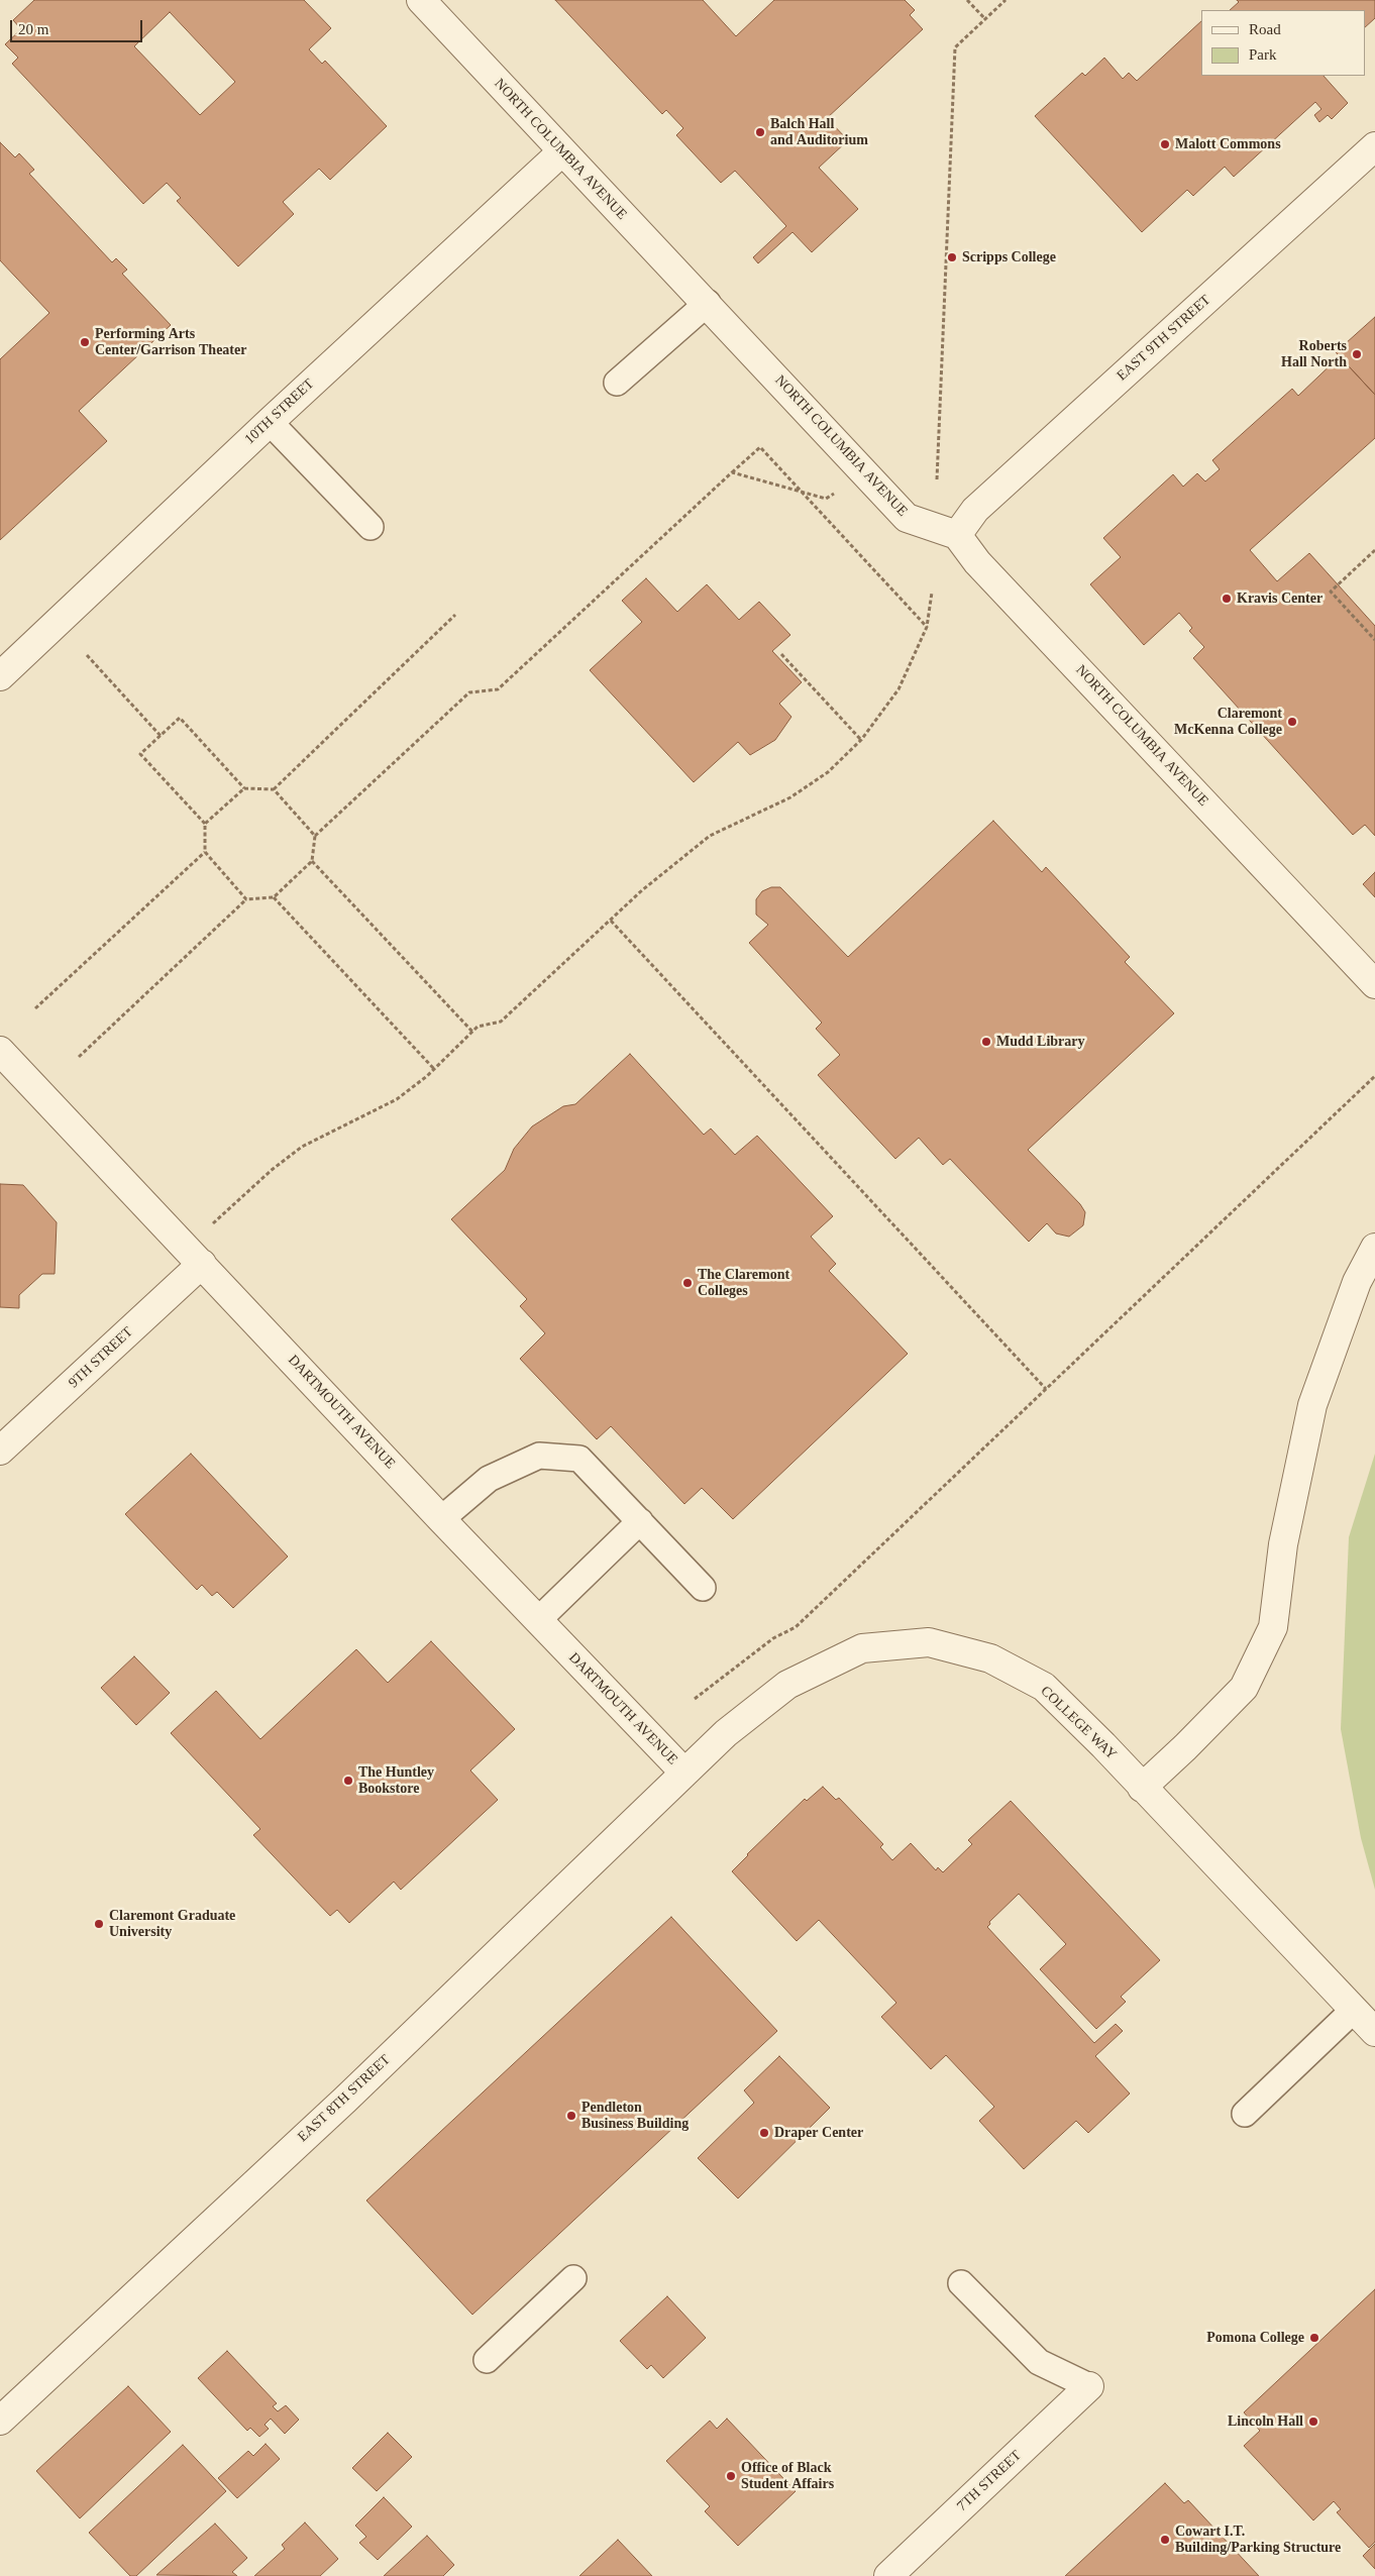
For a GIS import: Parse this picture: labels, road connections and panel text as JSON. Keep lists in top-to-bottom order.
{
  "streets": {
    "street": [
      "NORTH COLUMBIA AVENUE",
      "EAST 9TH STREET",
      "10TH STREET",
      "9TH STREET",
      "DARTMOUTH AVENUE",
      "COLLEGE WAY",
      "EAST 8TH STREET",
      "7TH STREET"
    ]
  },
  "crossings": [
    ["NORTH COLUMBIA AVENUE", "EAST 9TH STREET"],
    ["NORTH COLUMBIA AVENUE", "10TH STREET"],
    ["9TH STREET", "DARTMOUTH AVENUE"],
    ["DARTMOUTH AVENUE", "COLLEGE WAY"],
    ["DARTMOUTH AVENUE", "EAST 8TH STREET"],
    ["COLLEGE WAY", "EAST 8TH STREET"]
  ],
  "places": [
    "Balch Hall and Auditorium",
    "Malott Commons",
    "Scripps College",
    "Performing Arts Center/Garrison Theater",
    "Roberts Hall North",
    "Kravis Center",
    "Claremont McKenna College",
    "Mudd Library",
    "The Claremont Colleges",
    "The Huntley Bookstore",
    "Claremont Graduate University",
    "Pendleton Business Building",
    "Draper Center",
    "Pomona College",
    "Lincoln Hall",
    "Office of Black Student Affairs",
    "Cowart I.T. Building/Parking Structure"
  ],
  "legend": ["Road", "Park"],
  "scale_bar": "20 m"
}
